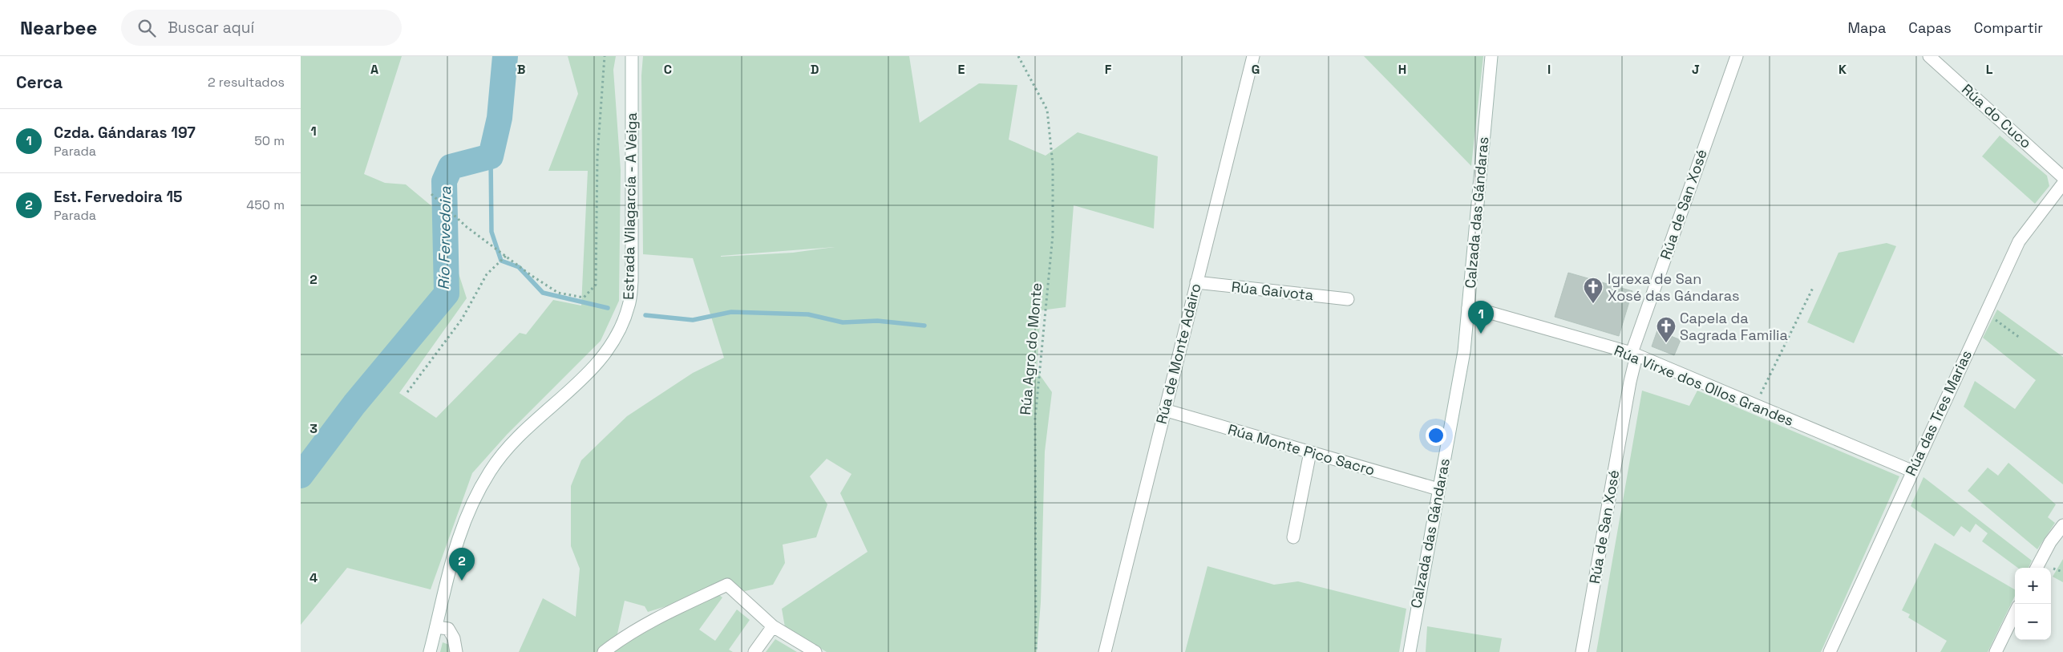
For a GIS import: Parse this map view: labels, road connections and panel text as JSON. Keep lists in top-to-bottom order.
{
  "streets": {
    "street": [
      "Rúa do Cuco",
      "Rúa de San Xosé",
      "Estrada Vilagarcía - A Veiga",
      "Calzada das Gándaras",
      "Rúa Gaivota",
      "Rúa de Monte Adairo",
      "Rúa Virxe dos Ollos Grandes",
      "Rúa das Tres Marias",
      "Rúa Monte Pico Sacro"
    ],
    "path": ["Rúa Agro do Monte"]
  },
  "crossings": [
    ["Rúa de San Xosé", "Rúa Virxe dos Ollos Grandes"],
    ["Calzada das Gándaras", "Rúa Virxe dos Ollos Grandes"],
    ["Calzada das Gándaras", "Rúa Monte Pico Sacro"],
    ["Rúa Gaivota", "Rúa de Monte Adairo"],
    ["Rúa de Monte Adairo", "Rúa Monte Pico Sacro"],
    ["Rúa Virxe dos Ollos Grandes", "Rúa das Tres Marias"]
  ],
  "water": ["Río Fervedoira"],
  "places": {
    "church": ["Igrexa de San Xosé das Gándaras", "Capela da Sagrada Familia"]
  },
  "page": {
    "header": "Nearbee",
    "search": "Buscar aquí",
    "nav": ["Mapa", "Capas", "Compartir"],
    "heading": ["Cerca", "2 resultados"],
    "list": [
      {
        "mark": "1",
        "name": "Czda. Gándaras 197",
        "note": "Parada",
        "value": "50 m"
      },
      {
        "mark": "2",
        "name": "Est. Fervedoira 15",
        "note": "Parada",
        "value": "450 m"
      }
    ],
    "pins": ["1", "2"],
    "map_buttons": ["+", "−"]
  },
  "grid": {
    "columns": [
      "A",
      "B",
      "C",
      "D",
      "E",
      "F",
      "G",
      "H",
      "I",
      "J",
      "K",
      "L"
    ],
    "rows": [
      "1",
      "2",
      "3",
      "4"
    ]
  }
}
